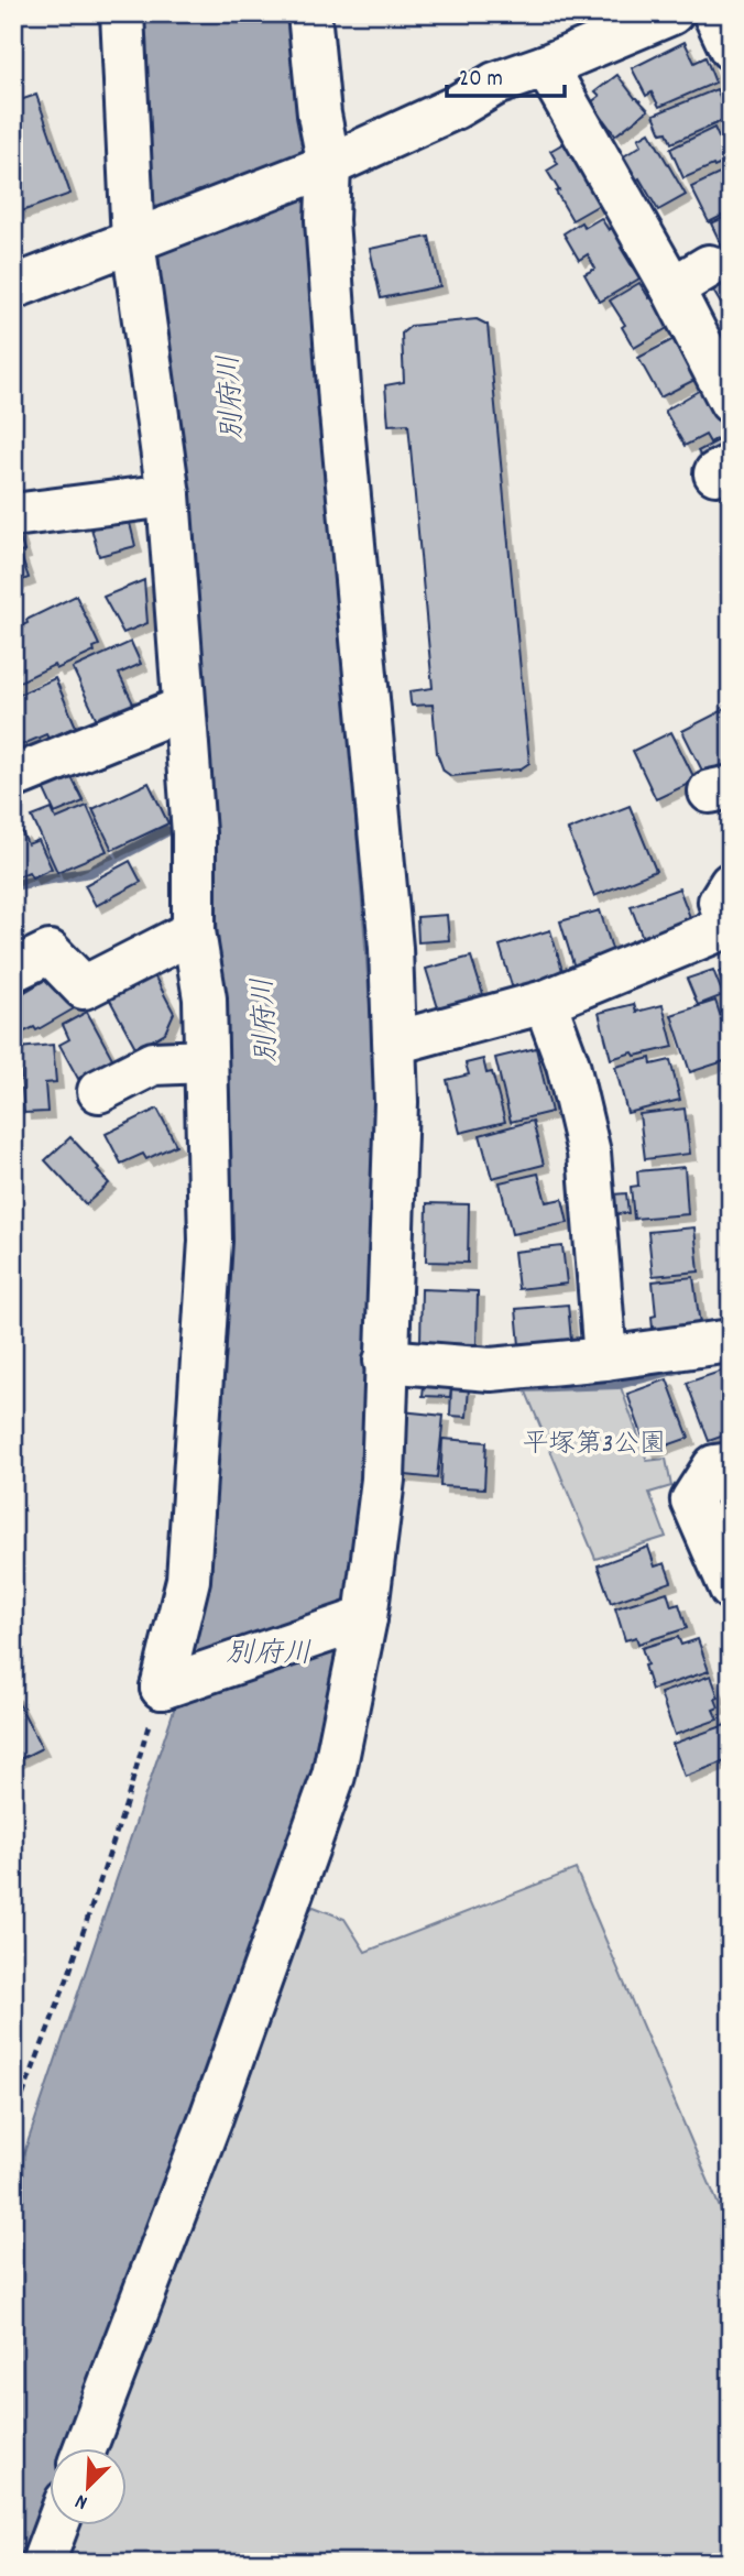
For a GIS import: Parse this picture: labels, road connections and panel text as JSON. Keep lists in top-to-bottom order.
{
  "water": ["別府川"],
  "parks": ["平塚第3公園"],
  "scale_bar": "20 m",
  "north": "bottom left"
}
